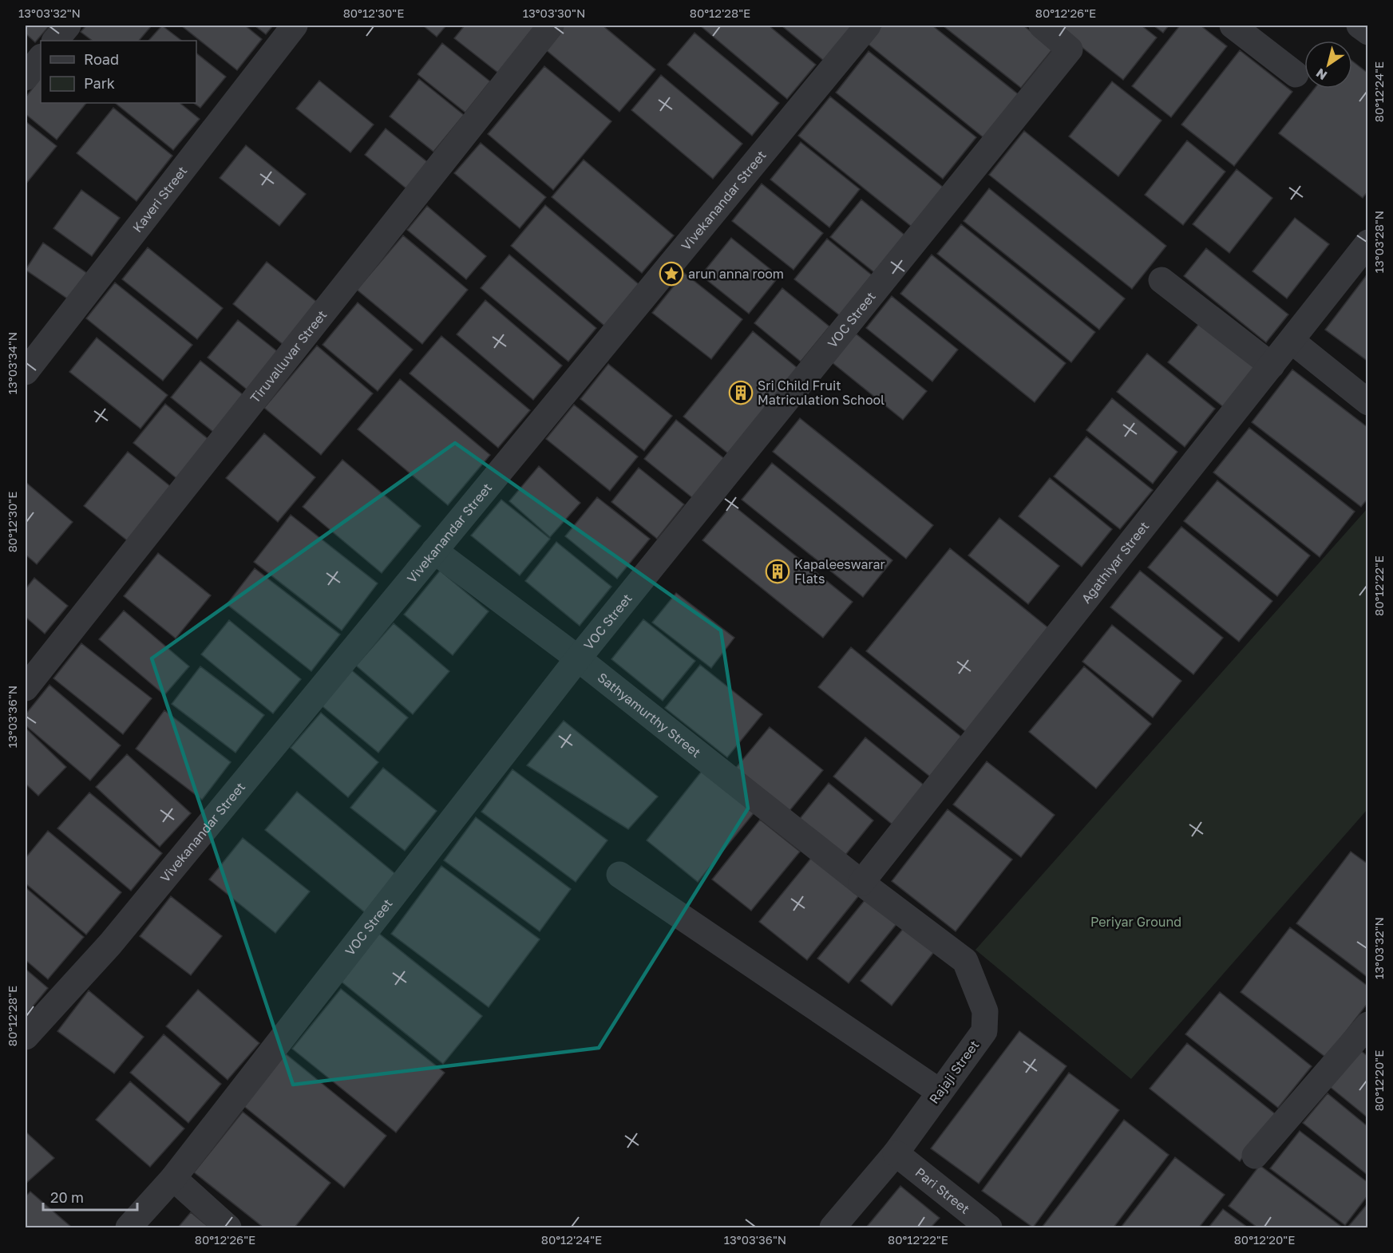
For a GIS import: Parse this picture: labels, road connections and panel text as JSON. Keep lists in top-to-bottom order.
{
  "streets": {
    "street": [
      "Kaveri Street",
      "Vivekanandar Street",
      "VOC Street",
      "Tiruvalluvar Street",
      "Agathiyar Street",
      "Sathyamurthy Street",
      "Rajaji Street",
      "Pari Street"
    ]
  },
  "crossings": [
    ["Vivekanandar Street", "Sathyamurthy Street"],
    ["VOC Street", "Sathyamurthy Street"],
    ["Agathiyar Street", "Sathyamurthy Street"],
    ["Agathiyar Street", "Rajaji Street"],
    ["Sathyamurthy Street", "Rajaji Street"],
    ["Rajaji Street", "Pari Street"]
  ],
  "parks": ["Periyar Ground"],
  "places": {
    "place": ["arun anna room"],
    "building": ["Sri Child Fruit Matriculation School", "Kapaleeswarar Flats"]
  },
  "legend": ["Road", "Park"],
  "scale_bar": "20 m",
  "north": "bottom left",
  "coordinates": [
    "13°03'32\"N",
    "80°12'30\"E",
    "13°03'30\"N",
    "80°12'28\"E",
    "80°12'26\"E",
    "80°12'24\"E",
    "13°03'28\"N",
    "13°03'34\"N",
    "80°12'22\"E",
    "13°03'36\"N",
    "80°12'20\"E"
  ]
}
